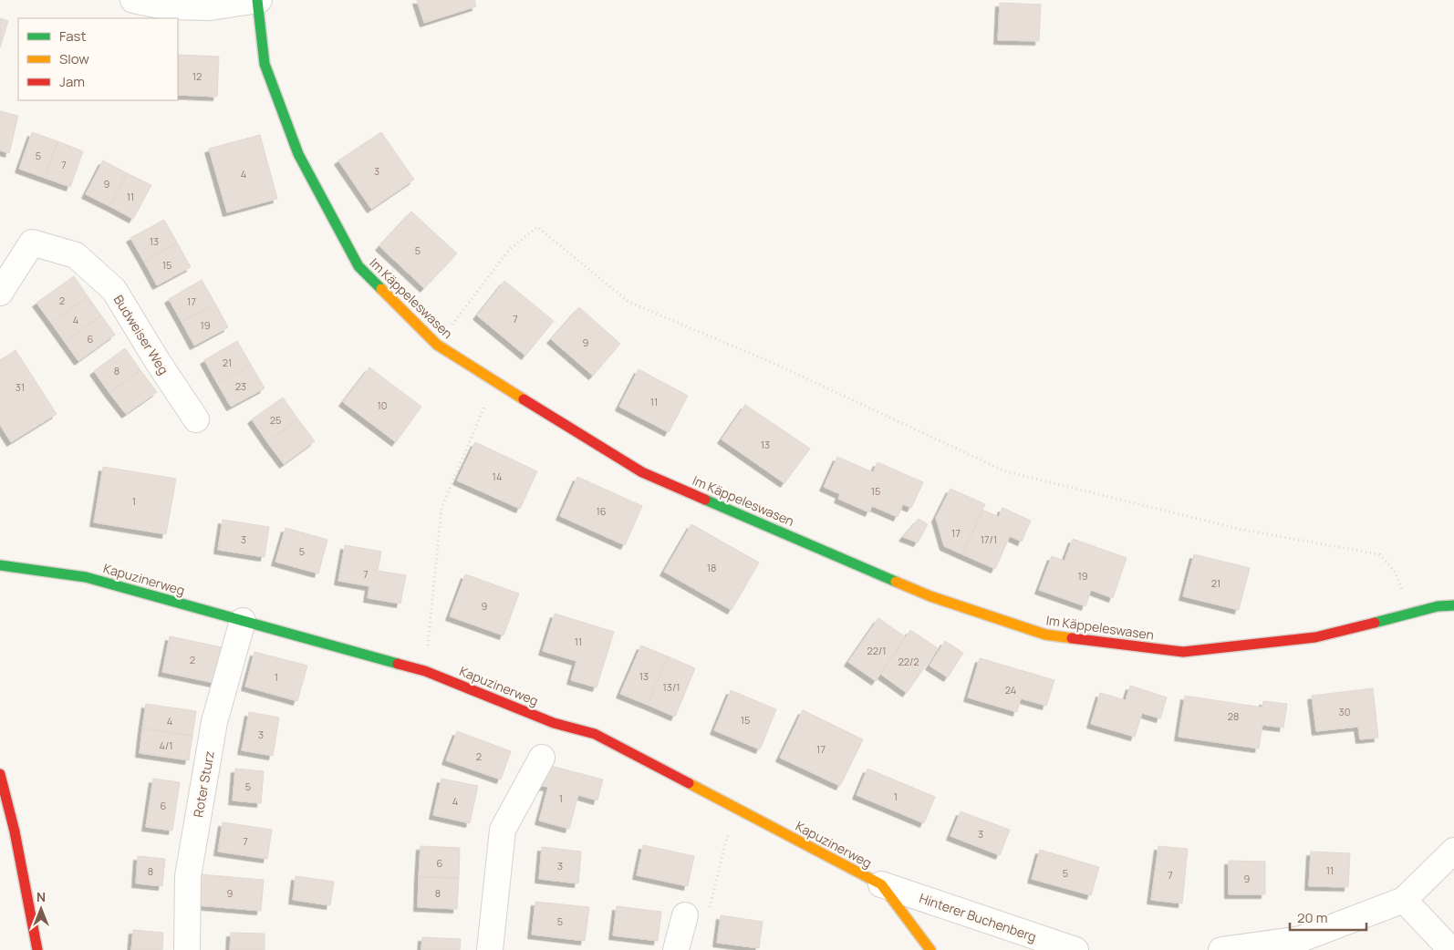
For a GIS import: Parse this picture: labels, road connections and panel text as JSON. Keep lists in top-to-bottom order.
{
  "streets": {
    "street": [
      "Im Käppeleswasen",
      "Budweiser Weg",
      "Kapuzinerweg",
      "Roter Sturz",
      "Hinterer Buchenberg"
    ]
  },
  "crossings": [
    ["Kapuzinerweg", "Roter Sturz"],
    ["Kapuzinerweg", "Hinterer Buchenberg"]
  ],
  "house_numbers": [
    "12",
    "5",
    "7",
    "3",
    "4",
    "9",
    "11",
    "13",
    "5",
    "15",
    "2",
    "17",
    "7",
    "4",
    "19",
    "6",
    "9",
    "21",
    "8",
    "23",
    "31",
    "11",
    "10",
    "25",
    "13",
    "14",
    "15",
    "1",
    "16",
    "17",
    "3",
    "17/1",
    "5",
    "18",
    "7",
    "19",
    "21",
    "9",
    "11",
    "22/1",
    "2",
    "22/2",
    "13",
    "1",
    "13/1",
    "24",
    "30",
    "28",
    "15",
    "4",
    "3",
    "4/1",
    "17",
    "2",
    "5",
    "1",
    "1",
    "4",
    "6",
    "3",
    "7",
    "6",
    "3",
    "11",
    "8",
    "5",
    "7",
    "9",
    "9",
    "8",
    "5"
  ],
  "legend": ["Fast", "Slow", "Jam"],
  "scale_bar": "20 m",
  "north": "top"
}
